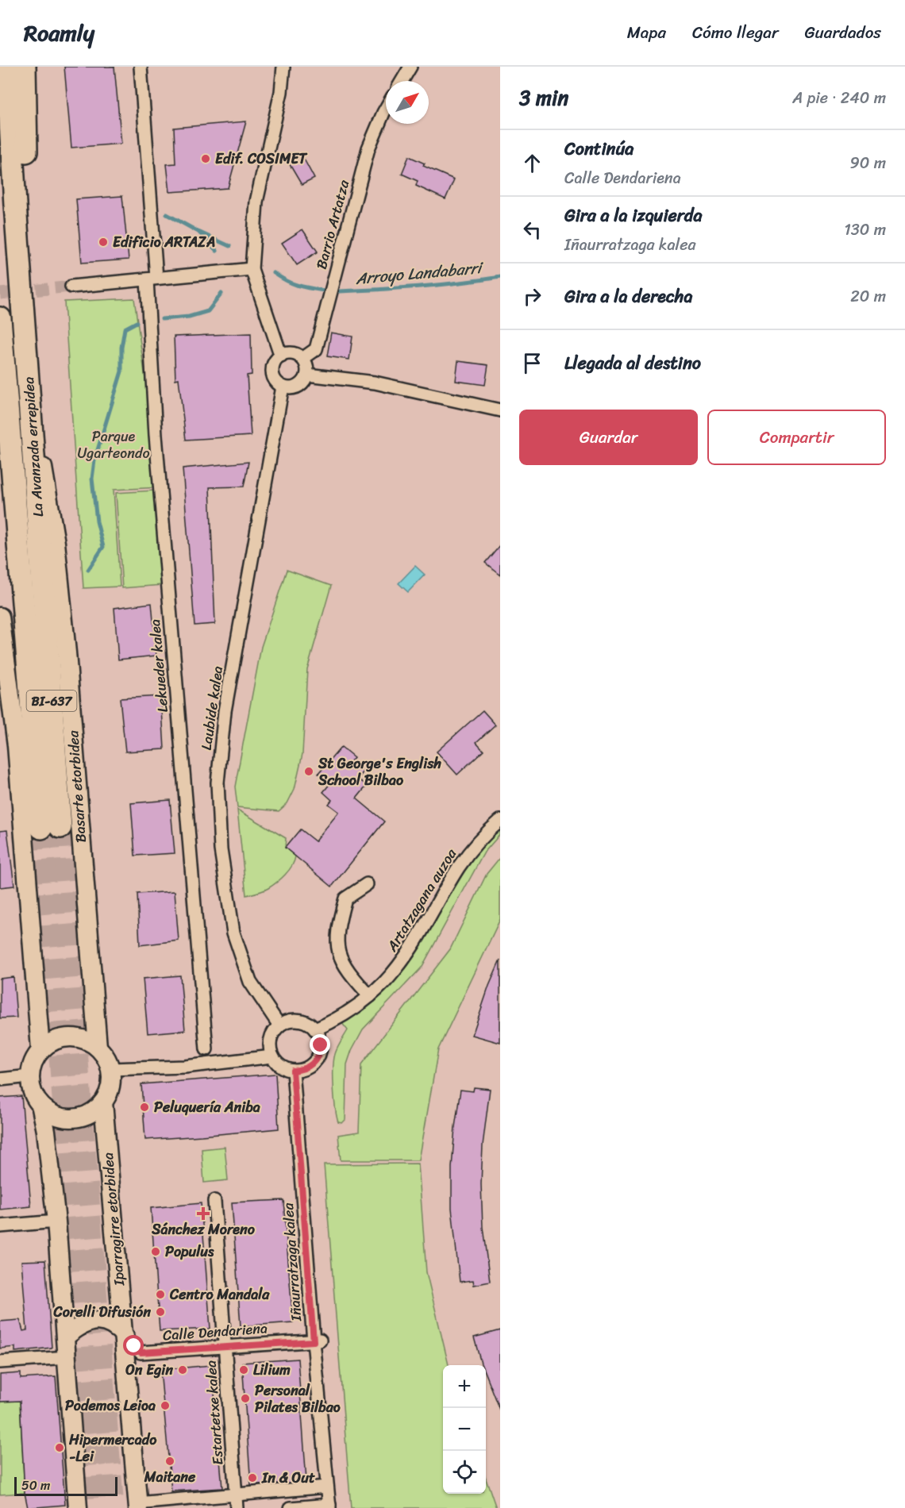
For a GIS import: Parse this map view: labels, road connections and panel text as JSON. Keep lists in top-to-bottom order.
{
  "streets": {
    "highway": ["La Avanzada errepidea", "BI-637"],
    "main road": ["Basarte etorbidea", "Iparragirre etorbidea"],
    "street": [
      "Barrio Artatza",
      "Lekueder kalea",
      "Laubide kalea",
      "Artatzagana auzoa",
      "Iñaurratzaga kalea",
      "Calle Dendariena",
      "Estartetxe kalea"
    ]
  },
  "crossings": [
    ["Barrio Artatza", "Laubide kalea"],
    ["La Avanzada errepidea", "Basarte etorbidea"],
    ["Laubide kalea", "Artatzagana auzoa"],
    ["Laubide kalea", "Iñaurratzaga kalea"],
    ["Basarte etorbidea", "Iparragirre etorbidea"],
    ["Artatzagana auzoa", "Iñaurratzaga kalea"],
    ["Iñaurratzaga kalea", "Calle Dendariena"],
    ["Calle Dendariena", "Estartetxe kalea"]
  ],
  "water": ["Arroyo Landabarri"],
  "parks": ["Parque Ugarteondo"],
  "places": {
    "other": [
      "Edif. COSIMET",
      "Edificio ARTAZA",
      "St George's English School Bilbao",
      "Peluquería Aniba",
      "Populus",
      "Centro Mandala",
      "Corelli Difusión",
      "On Egin",
      "Lilium",
      "Personal Pilates Bilbao",
      "Podemos Leioa",
      "Hipermercado -Lei",
      "Maitane",
      "In & Out"
    ],
    "health": ["Sánchez Moreno"]
  },
  "scale_bar": "50 m",
  "north": "top right",
  "page": {
    "header": "Roamly",
    "nav": ["Mapa", "Cómo llegar", "Guardados"],
    "heading": ["3 min", "A pie · 240 m"],
    "list": [
      ["Continúa", "Calle Dendariena", "90 m"],
      ["Gira a la izquierda", "Iñaurratzaga kalea", "130 m"],
      ["Gira a la derecha", "20 m"],
      "Llegada al destino"
    ],
    "buttons": ["Guardar", "Compartir"],
    "map_buttons": ["+", "−"],
    "scale": "50 m"
  }
}
